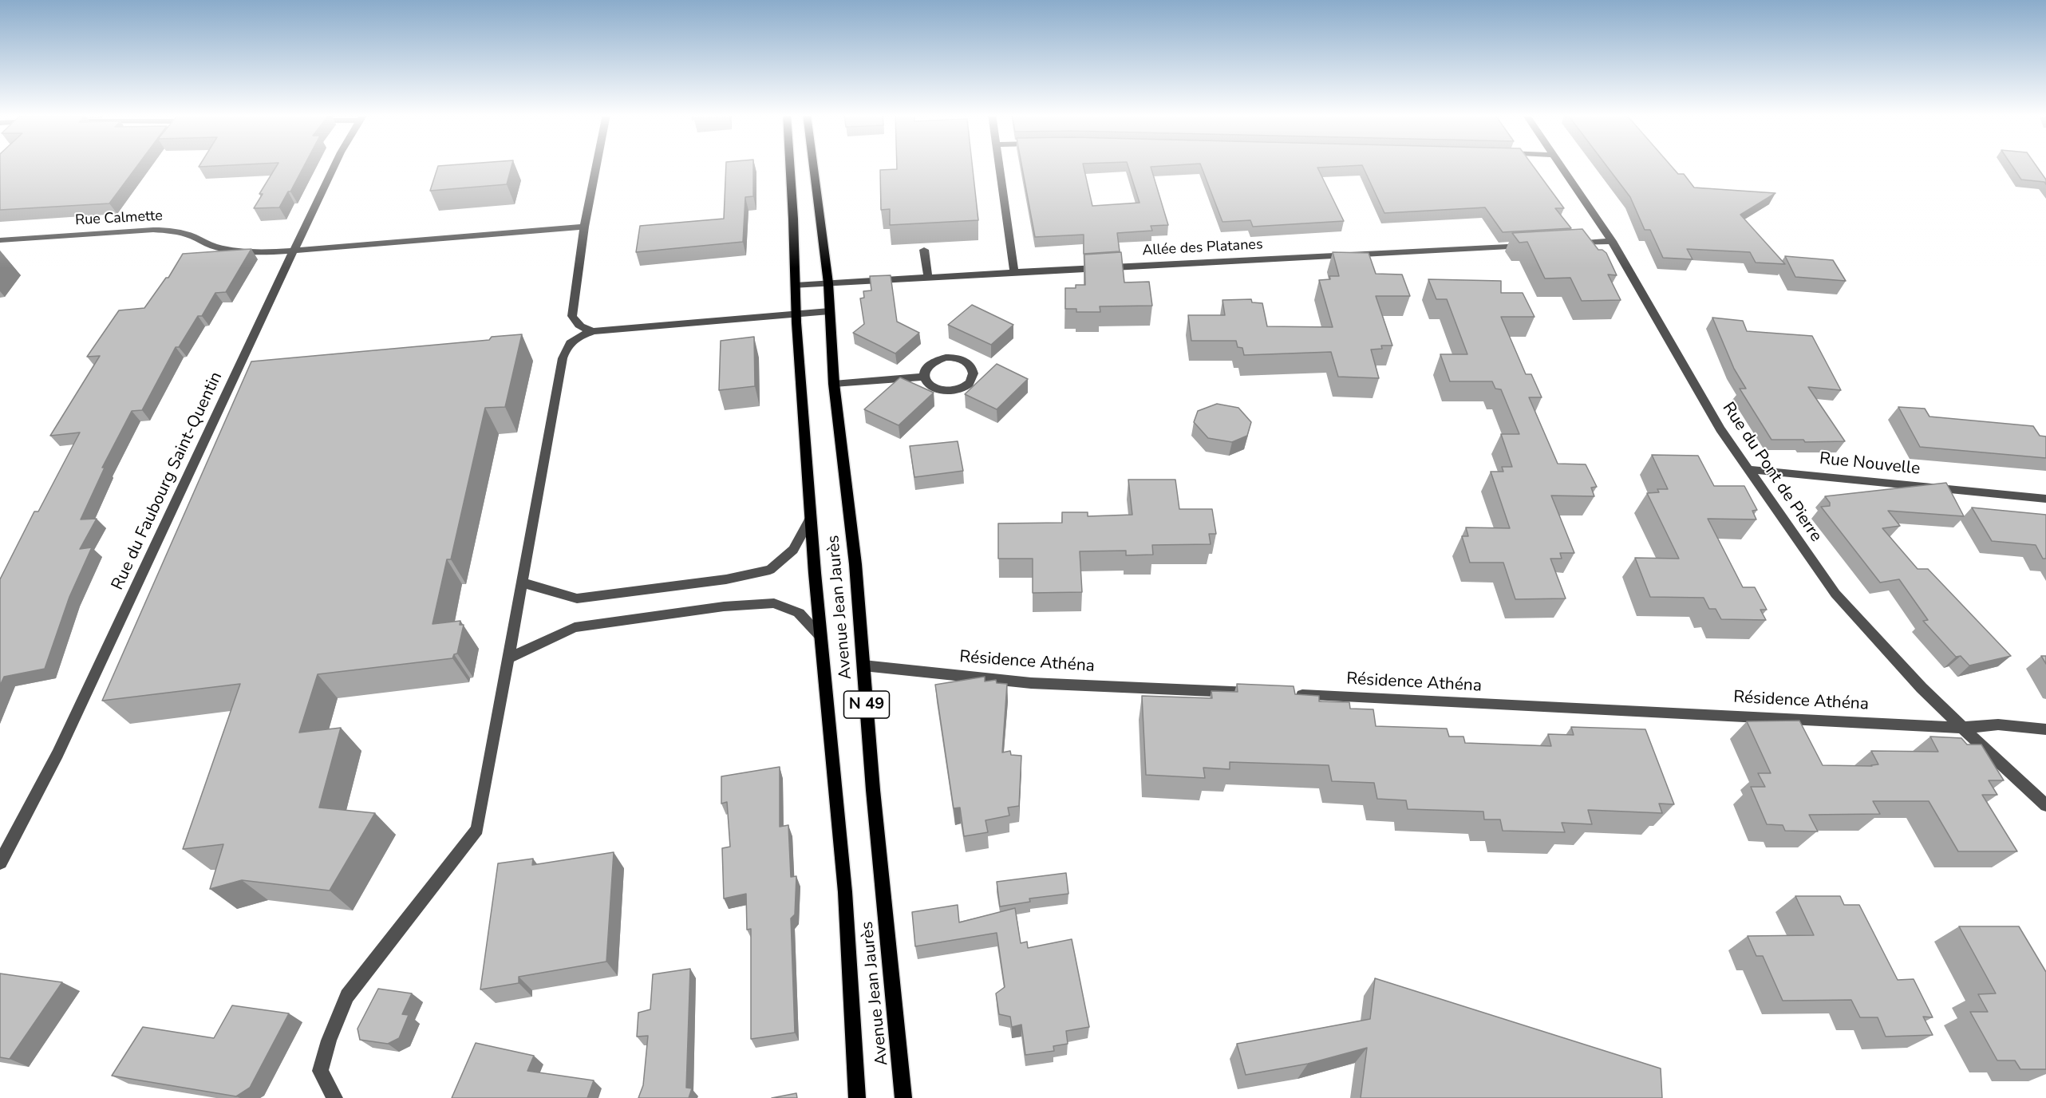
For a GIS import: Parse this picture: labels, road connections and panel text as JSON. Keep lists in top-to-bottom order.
{
  "streets": {
    "main road": ["Avenue Jean Jaurès", "N 49"],
    "street": [
      "Rue Calmette",
      "Allée des Platanes",
      "Rue Nouvelle",
      "Rue du Pont de Pierre",
      "Rue du Faubourg Saint-Quentin",
      "Résidence Athéna"
    ]
  },
  "crossings": [
    ["Rue Calmette", "Rue du Faubourg Saint-Quentin"],
    ["Allée des Platanes", "Avenue Jean Jaurès"],
    ["Rue Nouvelle", "Rue du Pont de Pierre"],
    ["Rue du Pont de Pierre", "Résidence Athéna"],
    ["Avenue Jean Jaurès", "Résidence Athéna"]
  ]
}
